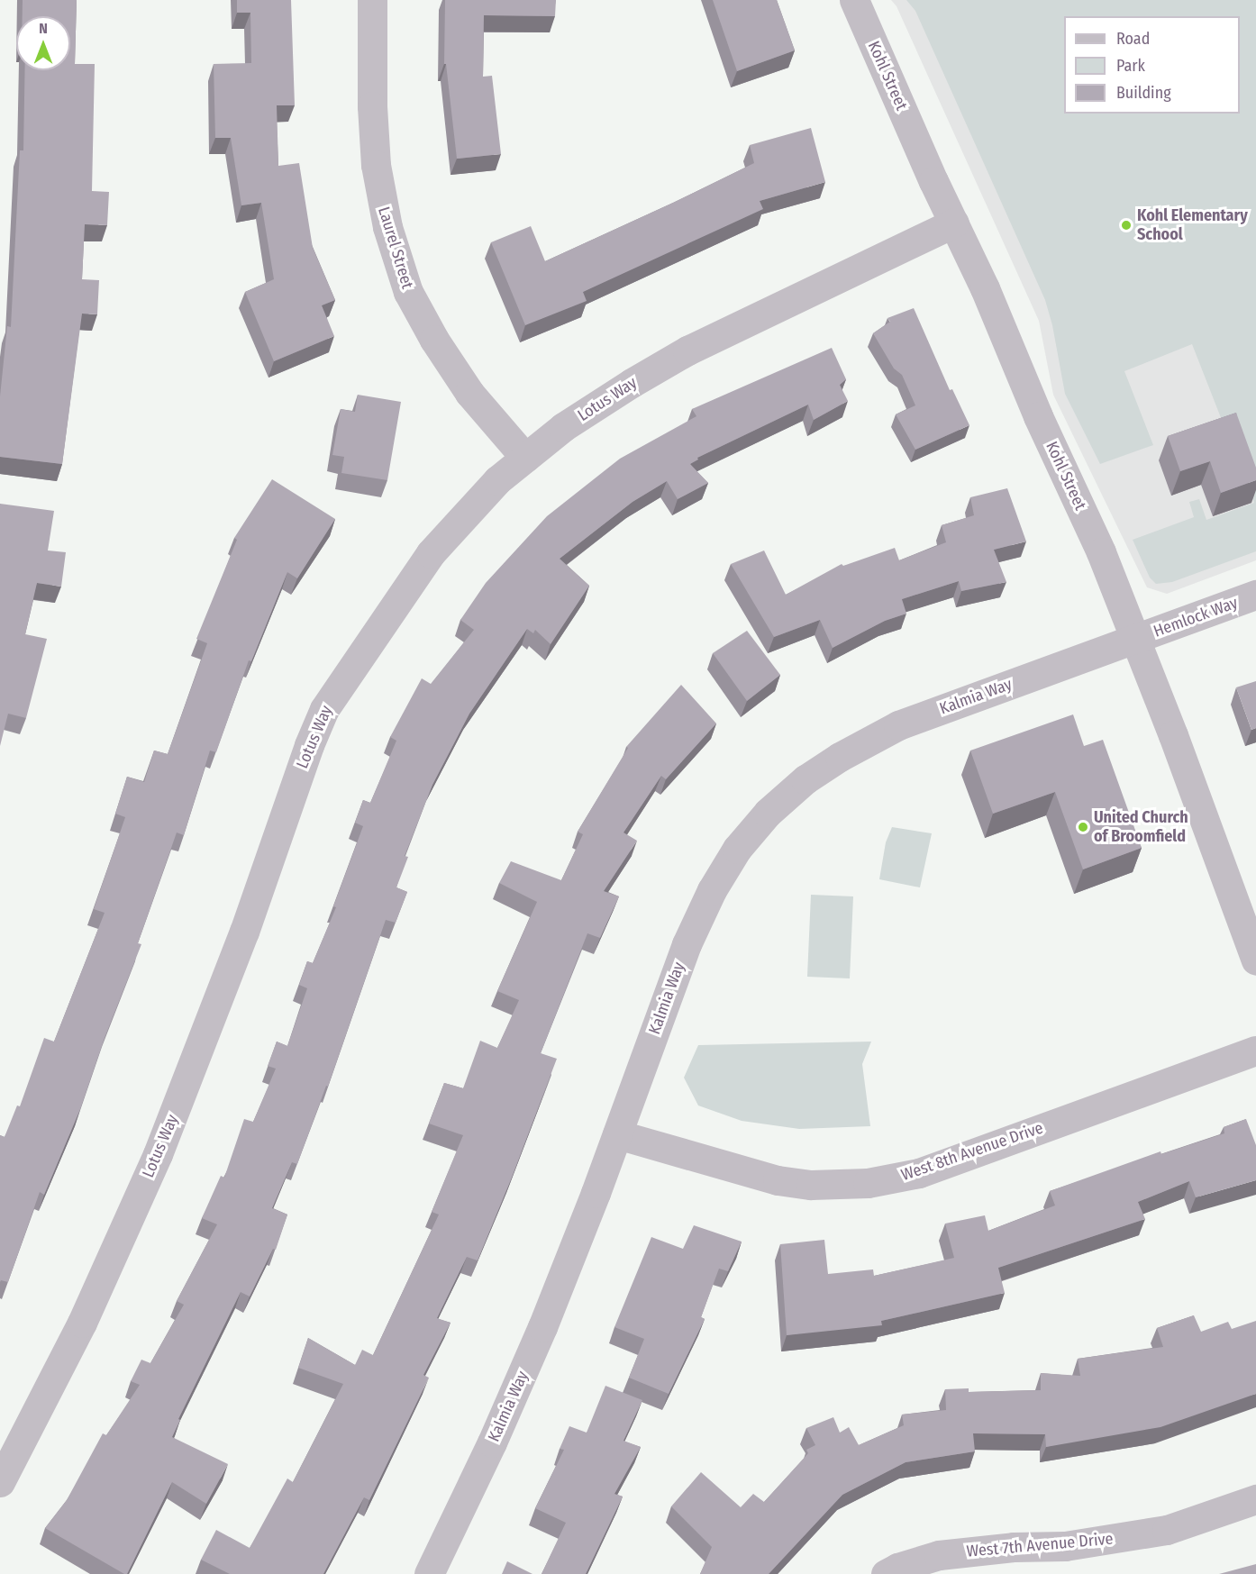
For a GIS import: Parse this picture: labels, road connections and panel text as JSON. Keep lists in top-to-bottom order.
{
  "streets": {
    "street": [
      "Kohl Street",
      "Laurel Street",
      "Lotus Way",
      "Hemlock Way",
      "Kalmia Way",
      "West 8th Avenue Drive",
      "West 7th Avenue Drive"
    ]
  },
  "crossings": [
    ["Kohl Street", "Lotus Way"],
    ["Kohl Street", "Hemlock Way"],
    ["Kohl Street", "Kalmia Way"],
    ["Laurel Street", "Lotus Way"],
    ["Hemlock Way", "Kalmia Way"],
    ["Kalmia Way", "West 8th Avenue Drive"]
  ],
  "places": ["Kohl Elementary School", "United Church of Broomfield"],
  "legend": ["Road", "Park", "Building"],
  "north": "top"
}
